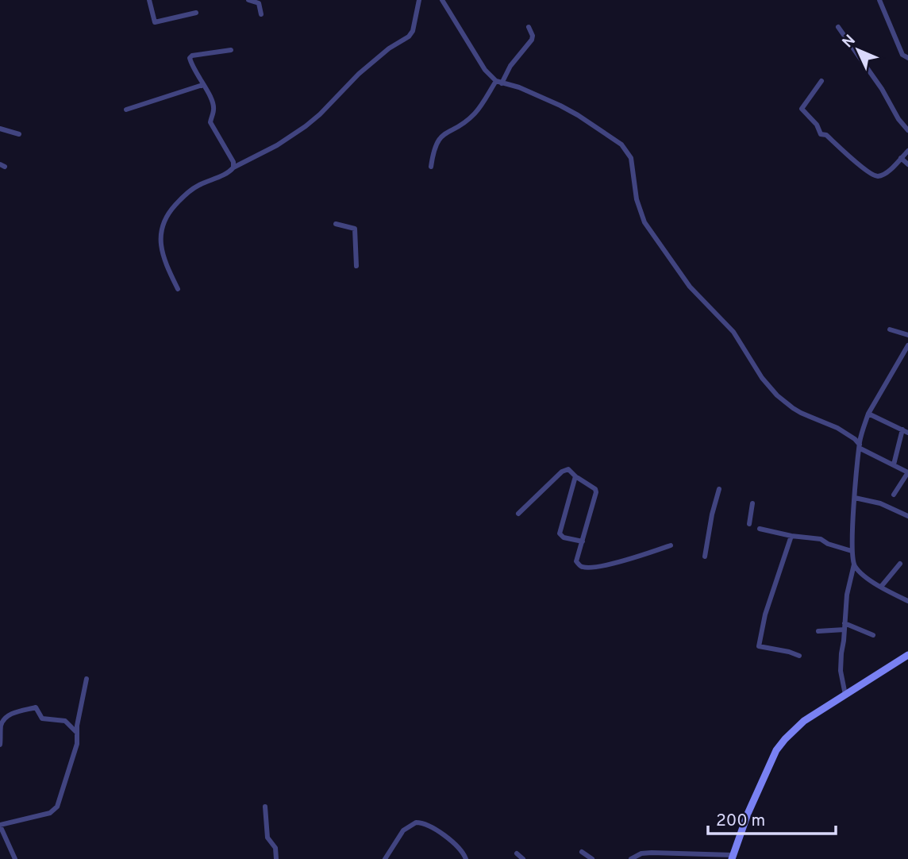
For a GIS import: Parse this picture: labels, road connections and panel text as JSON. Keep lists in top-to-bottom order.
{
  "scale_bar": "200 m",
  "north": "top left"
}
